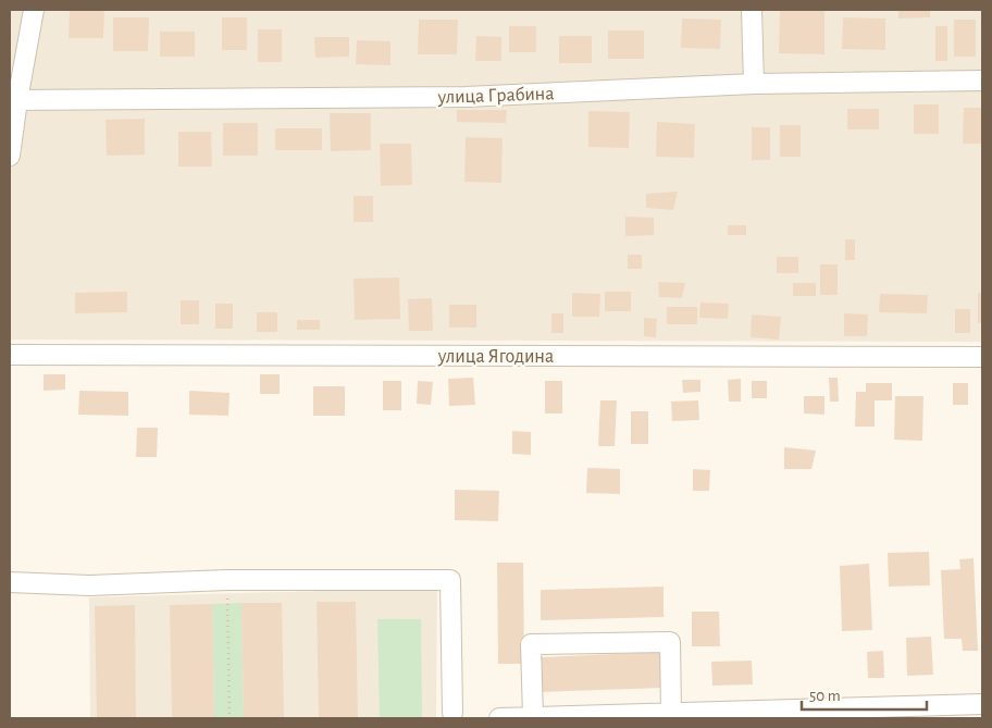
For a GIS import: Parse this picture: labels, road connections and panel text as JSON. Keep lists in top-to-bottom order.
{
  "streets": {
    "street": ["улица Грабина", "улица Ягодина"]
  },
  "scale_bar": "50 m"
}
